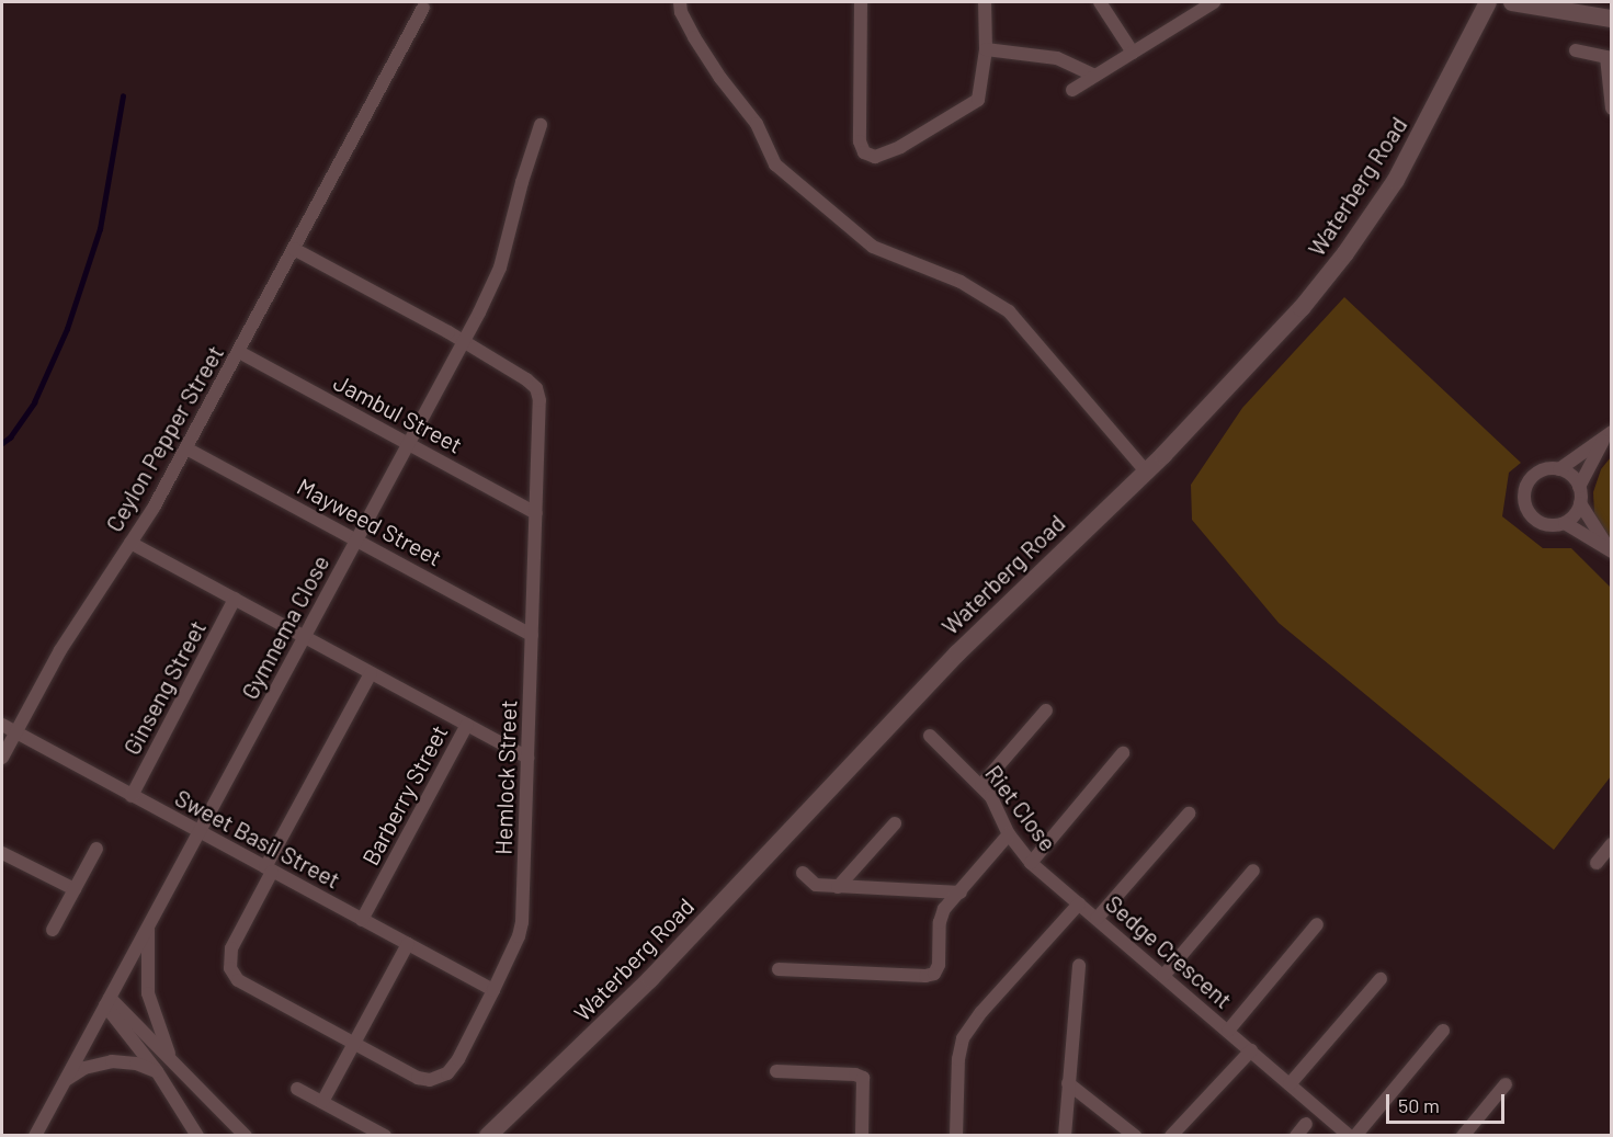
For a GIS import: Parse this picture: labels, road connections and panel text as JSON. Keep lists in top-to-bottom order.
{
  "streets": {
    "street": [
      "Waterberg Road",
      "Jambul Street",
      "Ceylon Pepper Street",
      "Mayweed Street",
      "Gymnema Close",
      "Ginseng Street",
      "Hemlock Street",
      "Barberry Street",
      "Riet Close",
      "Sweet Basil Street",
      "Sedge Crescent"
    ]
  },
  "crossings": [
    ["Jambul Street", "Ceylon Pepper Street"],
    ["Jambul Street", "Gymnema Close"],
    ["Jambul Street", "Hemlock Street"],
    ["Ceylon Pepper Street", "Mayweed Street"],
    ["Ceylon Pepper Street", "Hemlock Street"],
    ["Ceylon Pepper Street", "Sweet Basil Street"],
    ["Mayweed Street", "Gymnema Close"],
    ["Mayweed Street", "Hemlock Street"],
    ["Gymnema Close", "Hemlock Street"],
    ["Gymnema Close", "Sweet Basil Street"],
    ["Ginseng Street", "Sweet Basil Street"],
    ["Hemlock Street", "Sweet Basil Street"],
    ["Barberry Street", "Sweet Basil Street"],
    ["Riet Close", "Sedge Crescent"]
  ],
  "scale_bar": "50 m"
}
